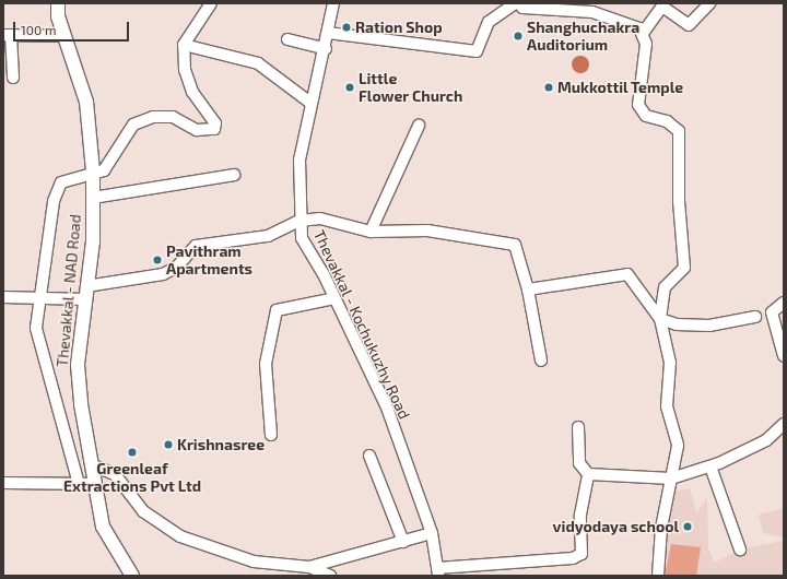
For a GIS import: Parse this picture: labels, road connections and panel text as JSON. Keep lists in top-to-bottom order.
{
  "streets": {
    "main road": ["Thevakkal - NAD Road"],
    "street": ["Thevakkal - Kochukuzhy Road"]
  },
  "places": [
    "Ration Shop",
    "Shanghuchakra Auditorium",
    "Little Flower Church",
    "Mukkottil Temple",
    "Pavithram Apartments",
    "Krishnasree",
    "Greenleaf Extractions Pvt Ltd",
    "vidyodaya school"
  ],
  "scale_bar": "100 m"
}
